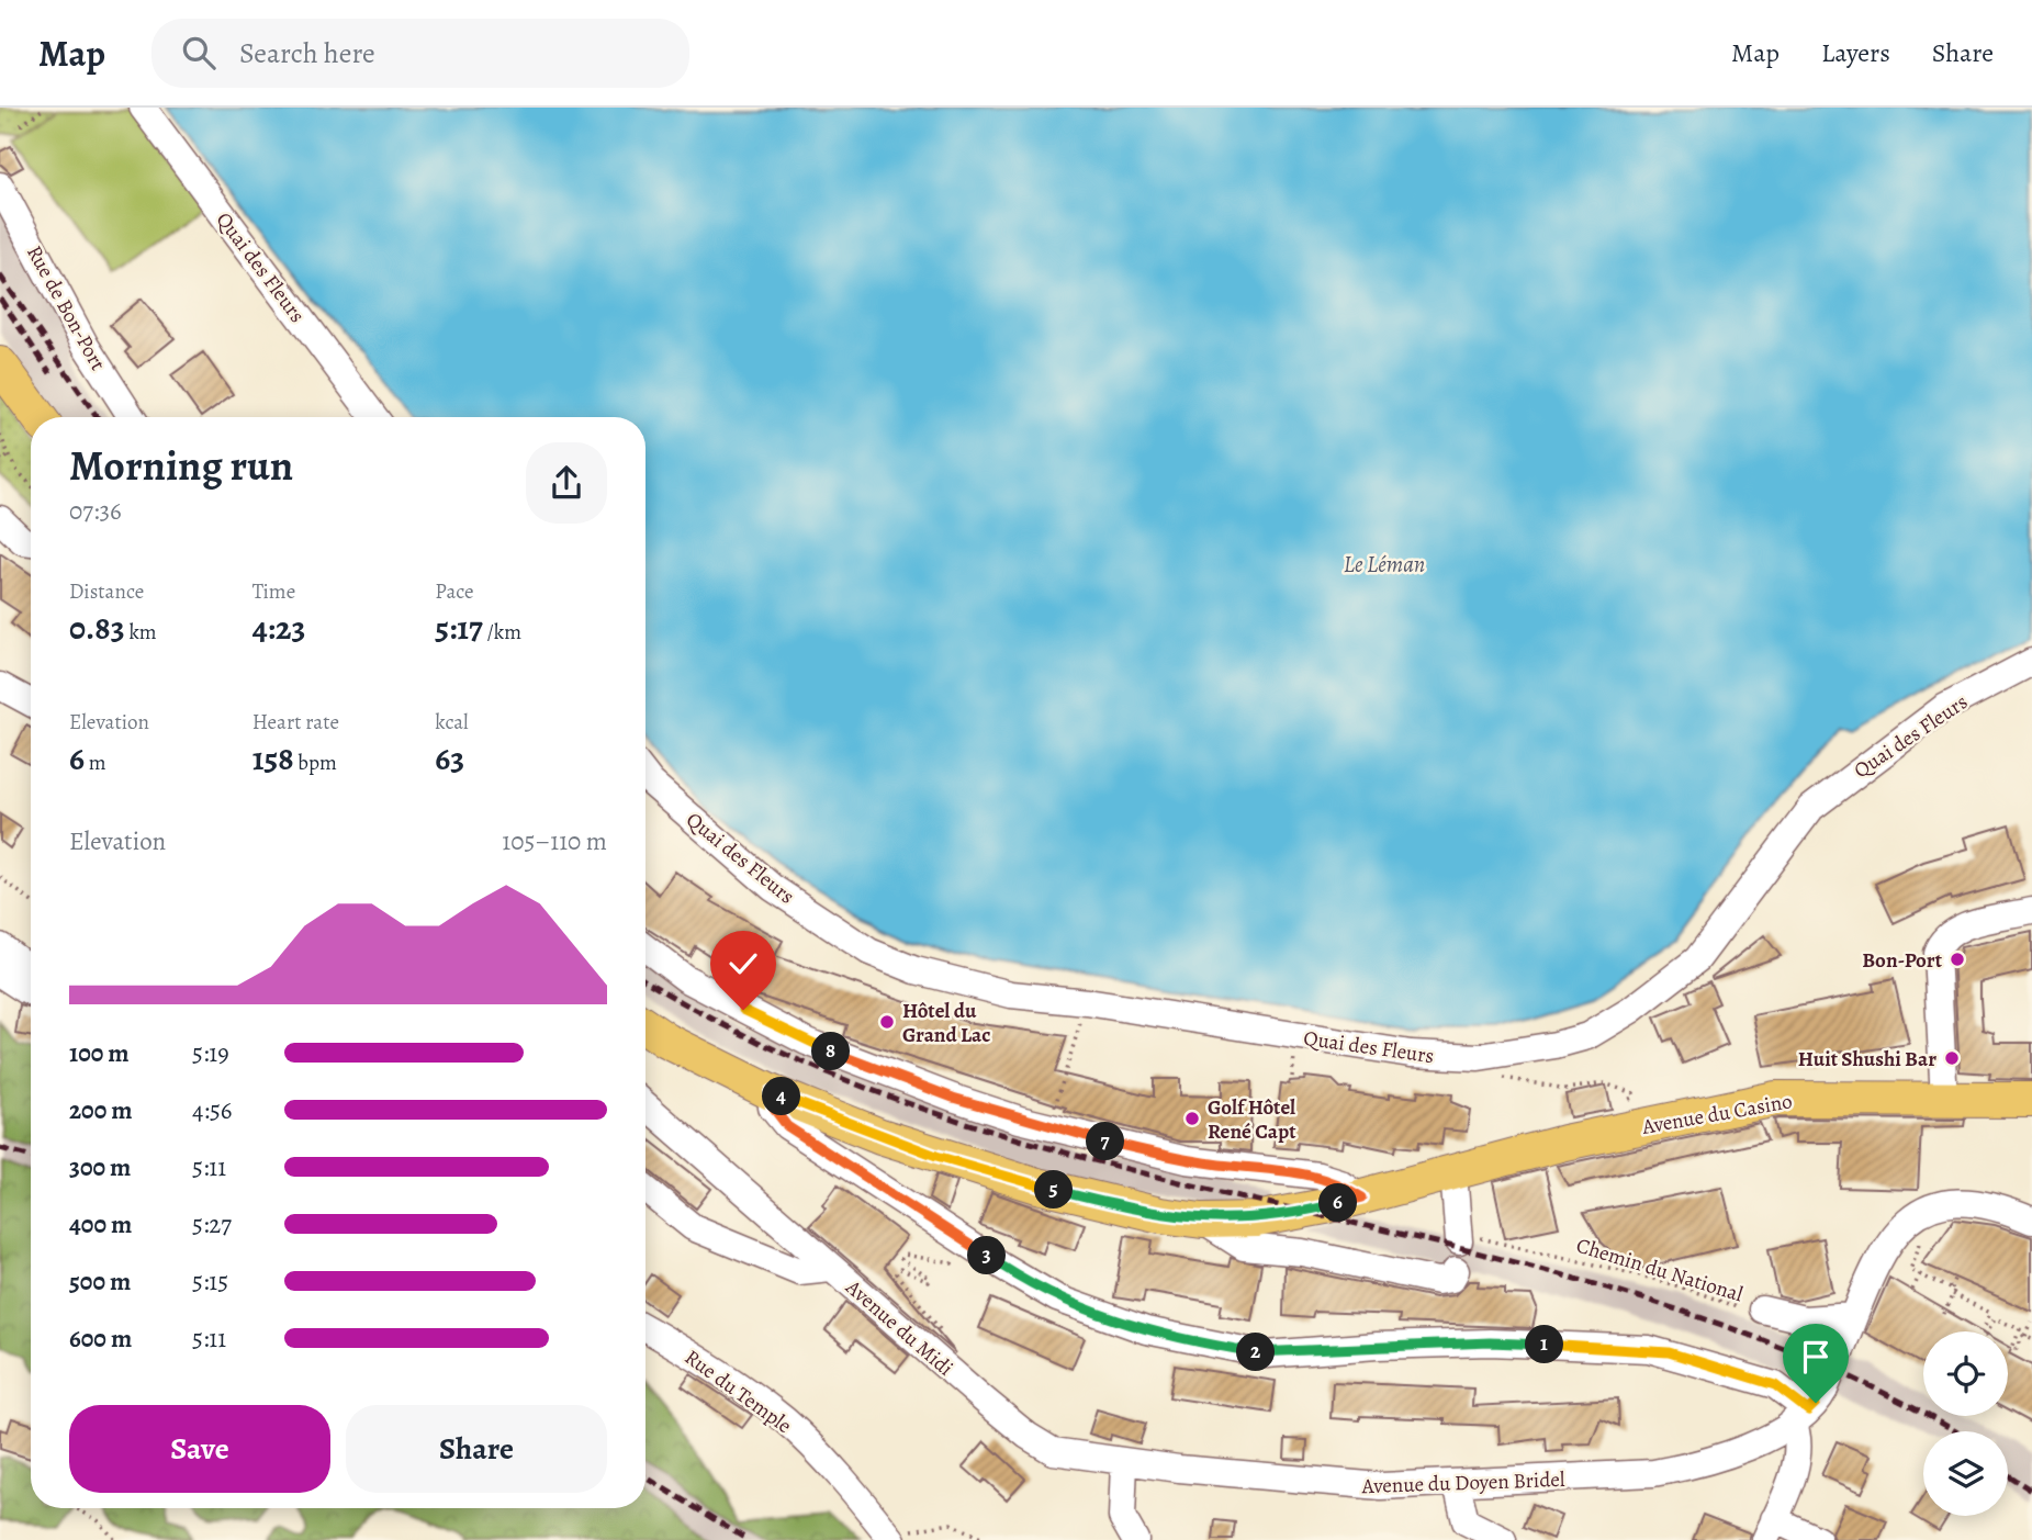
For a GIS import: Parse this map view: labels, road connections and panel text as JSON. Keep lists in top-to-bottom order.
{
  "streets": {
    "main road": ["Avenue du Casino"],
    "street": [
      "Quai des Fleurs",
      "Rue de Bon-Port",
      "Avenue du Midi",
      "Rue du Temple",
      "Avenue du Doyen Bridel"
    ],
    "path": ["Chemin du National"]
  },
  "crossings": [
    ["Avenue du Midi", "Avenue du Doyen Bridel"]
  ],
  "water": ["Le Léman"],
  "places": [
    "Bon-Port",
    "Hôtel du Grand Lac",
    "Huit Shushi Bar",
    "Golf Hôtel René Capt"
  ],
  "page": {
    "header": "Map",
    "search": "Search here",
    "nav": ["Map", "Layers", "Share"],
    "heading": ["Morning run", "07:36"],
    "stats": [
      ["Distance", "0.83 km"],
      ["Time", "4:23"],
      ["Pace", "5:17 /km"],
      ["Elevation", "6 m"],
      ["Heart rate", "158 bpm"],
      ["kcal", "63"]
    ],
    "chart": ["Elevation", "105–110 m"],
    "list": [
      {
        "name": "100 m",
        "note": "5:19"
      },
      {
        "name": "200 m",
        "note": "4:56"
      },
      {
        "name": "300 m",
        "note": "5:11"
      },
      {
        "name": "400 m",
        "note": "5:27"
      },
      {
        "name": "500 m",
        "note": "5:15"
      },
      {
        "name": "600 m",
        "note": "5:11"
      }
    ],
    "pins": [
      "8",
      "4",
      "7",
      "5",
      "6",
      "3",
      "1",
      "2"
    ],
    "buttons": ["Save", "Share"]
  }
}
